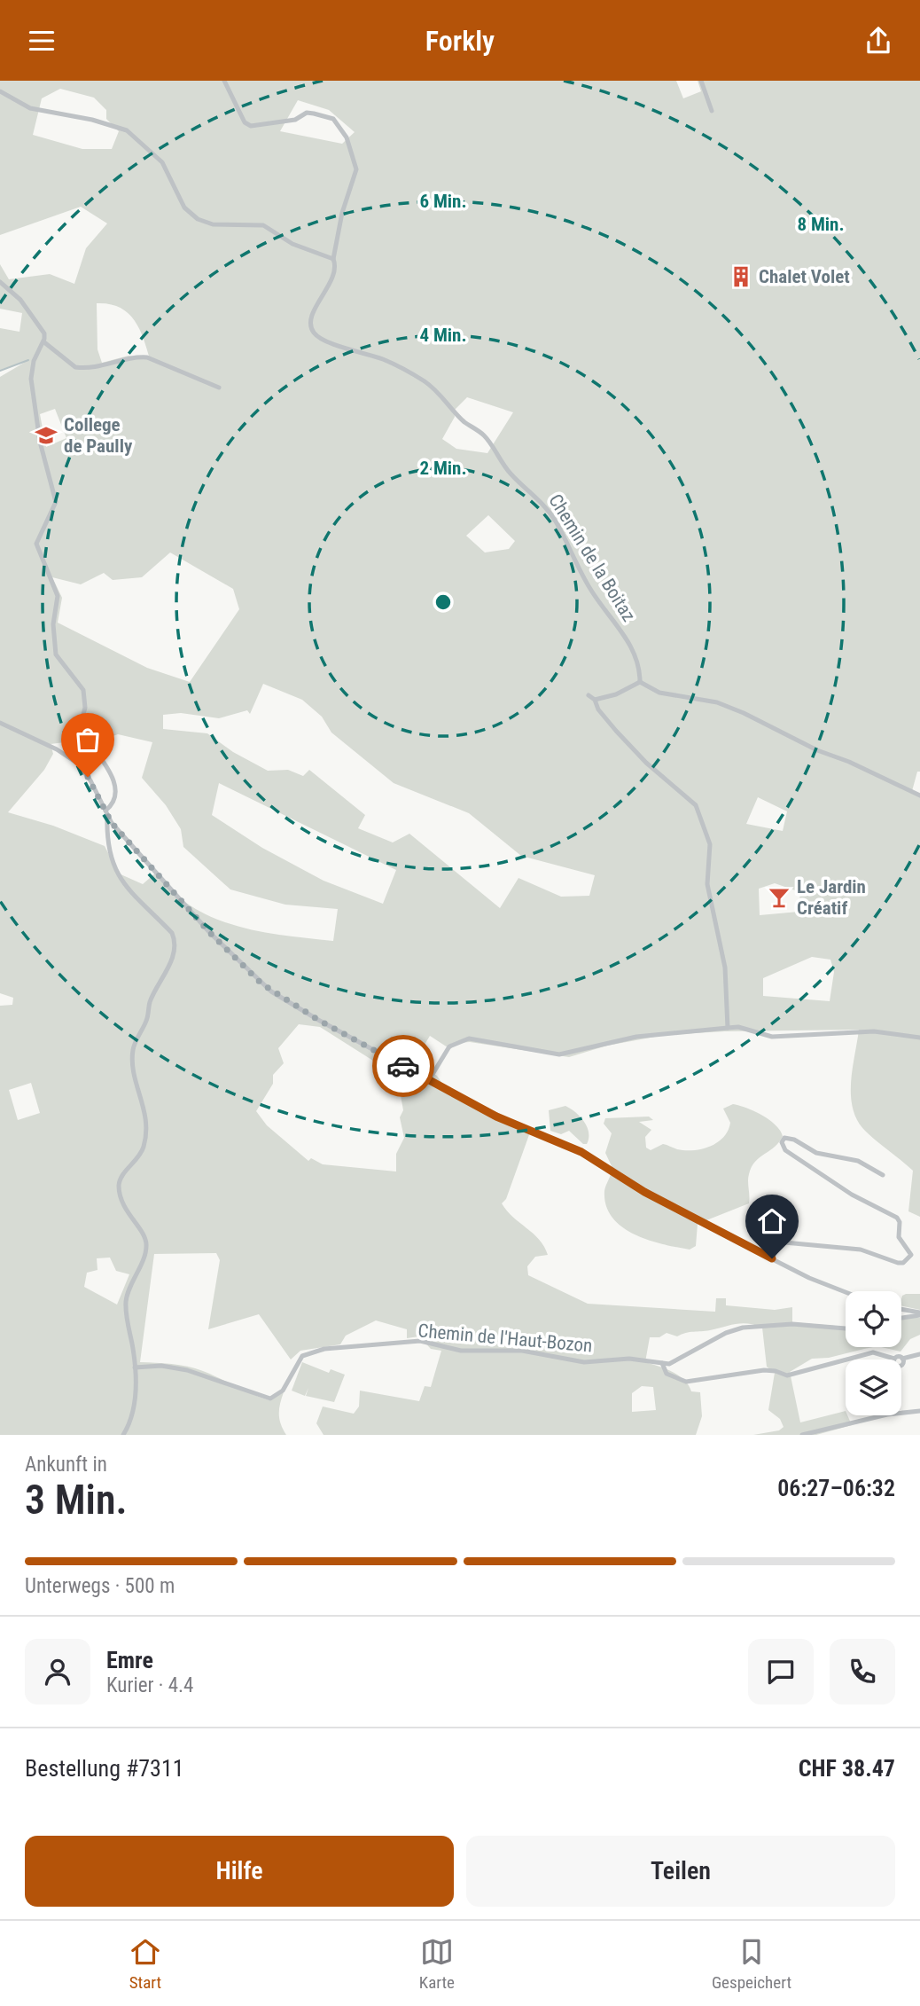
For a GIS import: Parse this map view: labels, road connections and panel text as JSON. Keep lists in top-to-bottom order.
{
  "streets": {
    "street": ["Chemin de la Boitaz", "Chemin de l'Haut-Bozon"]
  },
  "places": {
    "building": ["Chalet Volet"],
    "school or university": ["College de Paully"],
    "bar": ["Le Jardin Créatif"]
  },
  "page": {
    "header": "Forkly",
    "heading": ["3 Min.", "Ankunft in", "06:27–06:32"],
    "panel": [
      "Emre",
      "Kurier · 4.4",
      "Bestellung #7311",
      "CHF 38.47"
    ],
    "bar": "Unterwegs · 500 m",
    "buttons": ["Hilfe", "Teilen"],
    "tabs": ["Start", "Karte", "Gespeichert"]
  },
  "rings": [
    "6 Min.",
    "8 Min.",
    "4 Min.",
    "2 Min."
  ]
}
